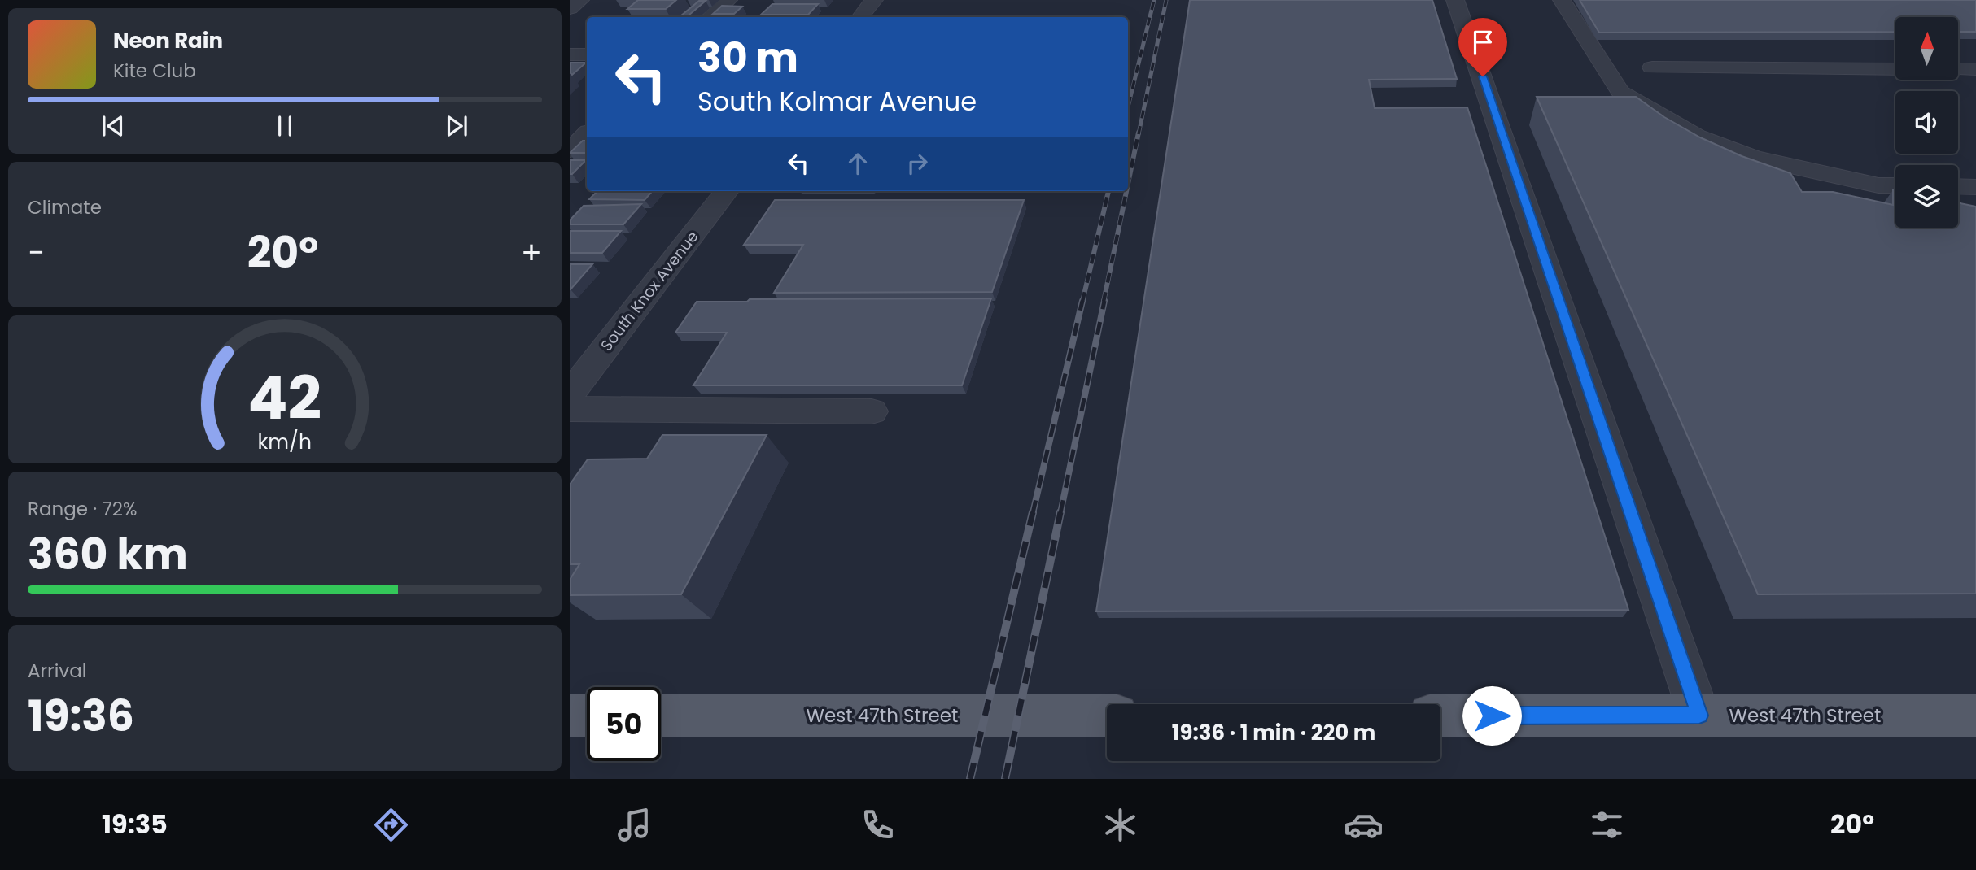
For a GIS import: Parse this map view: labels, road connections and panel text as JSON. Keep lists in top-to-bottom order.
{
  "streets": {
    "main road": ["West 47th Street"],
    "street": ["South Knox Avenue"]
  },
  "north": "top",
  "page": {
    "turn": ["30 m", "South Kolmar Avenue"],
    "song": ["Neon Rain", "Kite Club"],
    "tile": [
      "Climate",
      ["Range · 72%", "360 km"],
      ["Arrival", "19:36"]
    ],
    "heat": ["−", "20°", "+"],
    "limit": "50",
    "trip": "19:36 · 1 min · 220 m",
    "tabs": ["19:35", "20°"],
    "gauge": ["42", "km/h"]
  }
}
